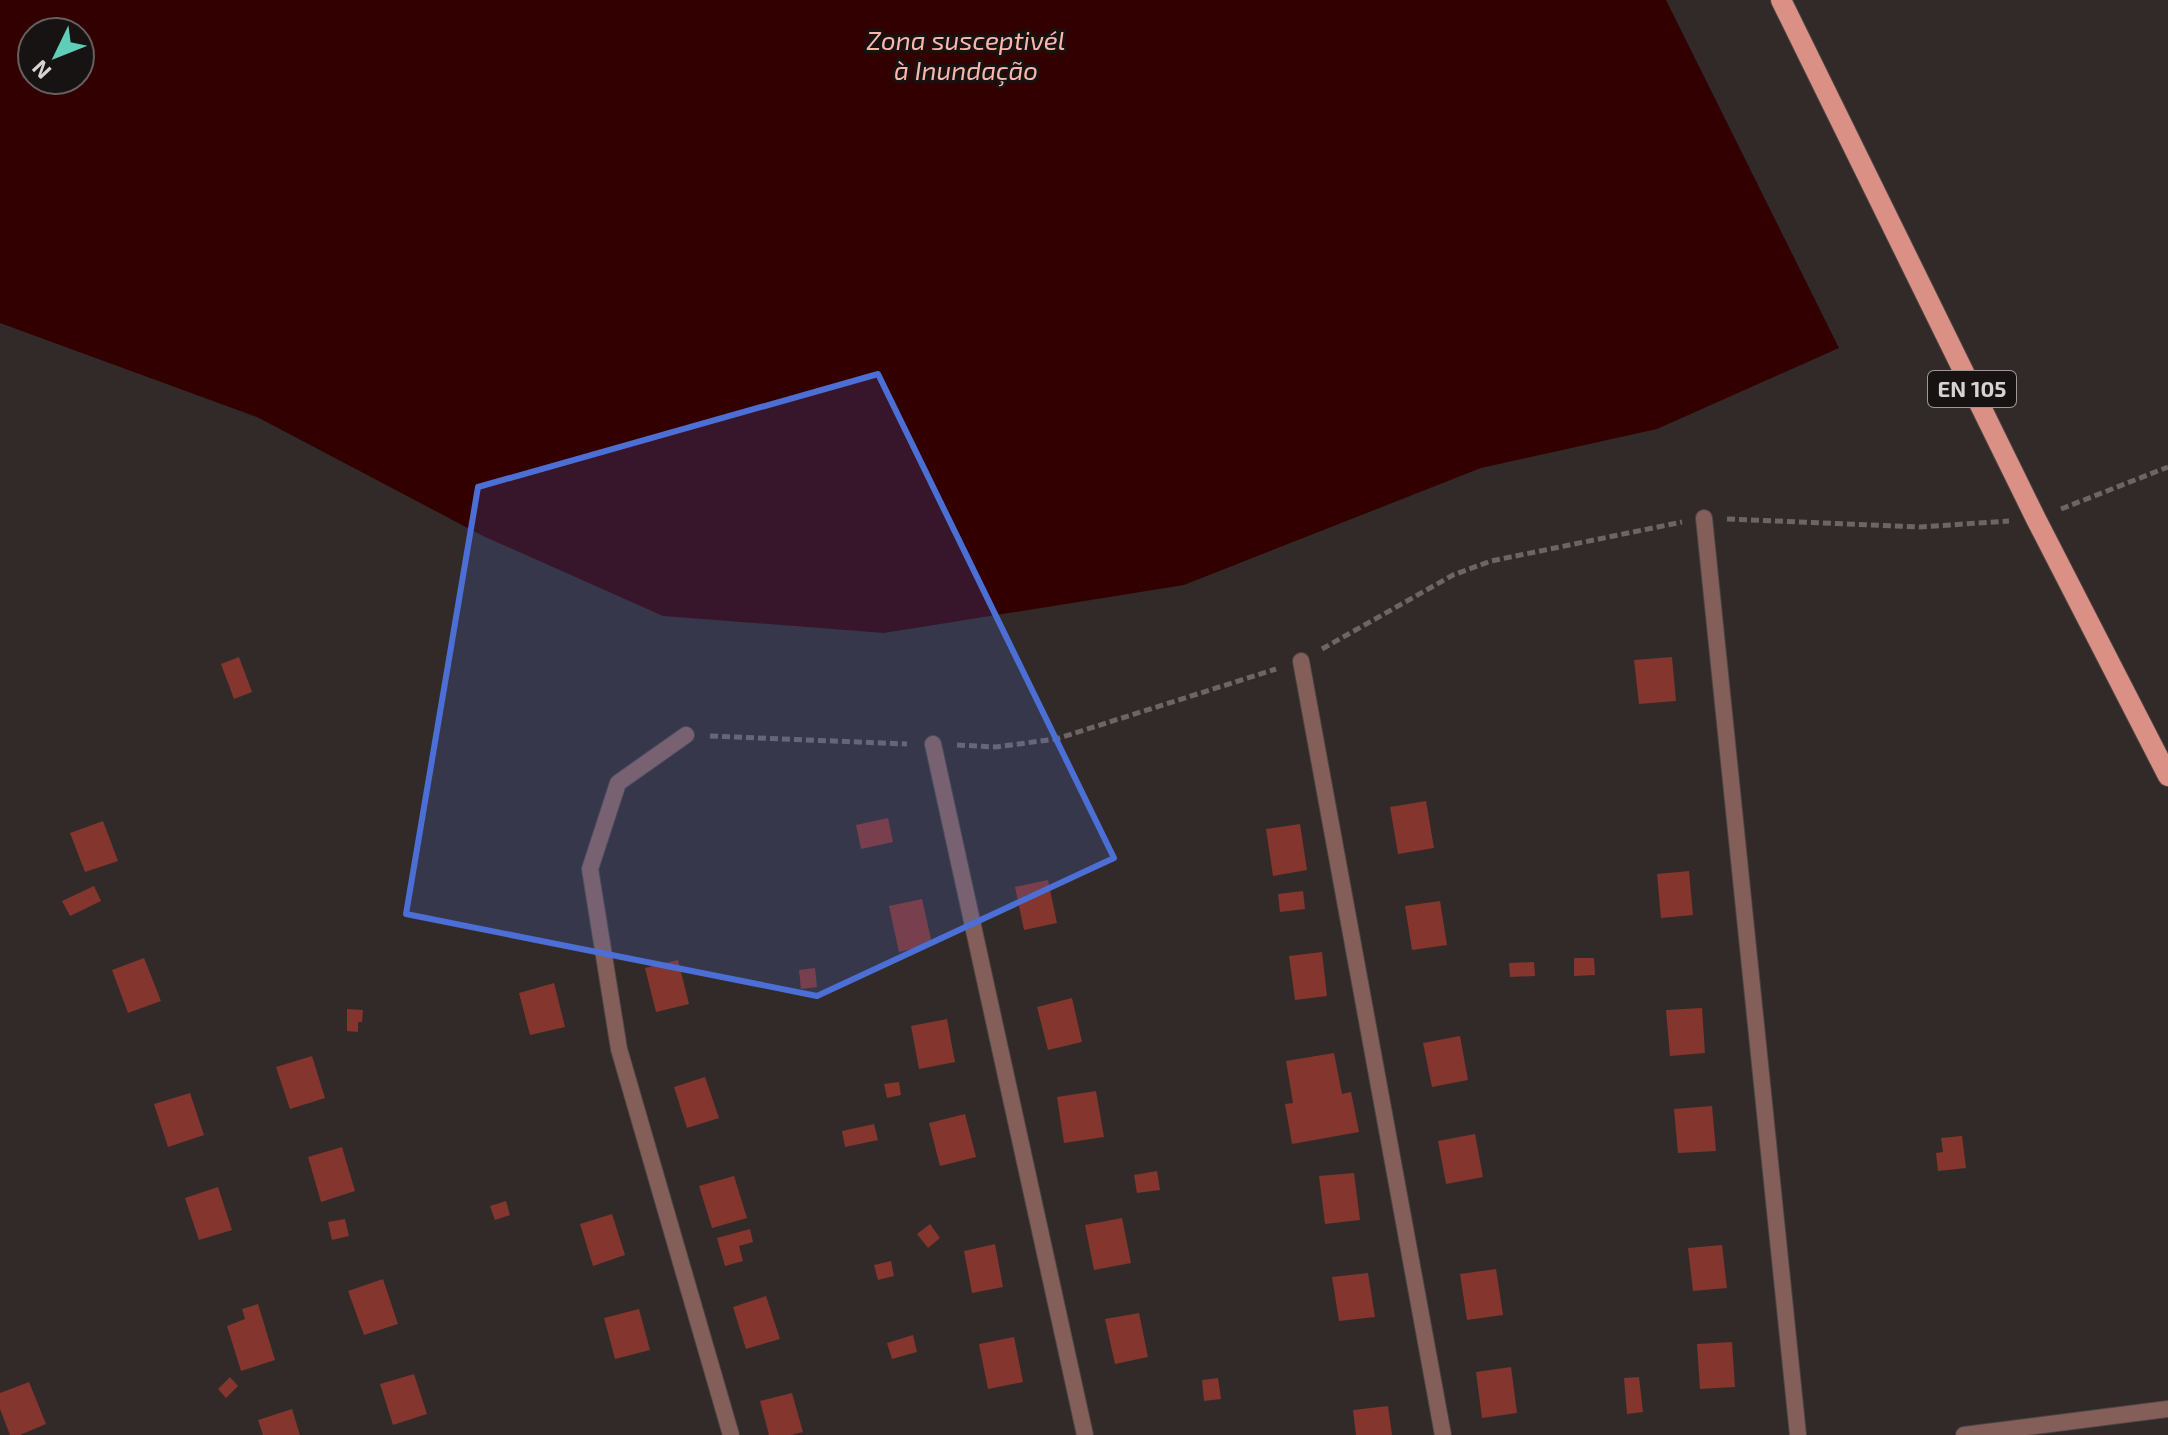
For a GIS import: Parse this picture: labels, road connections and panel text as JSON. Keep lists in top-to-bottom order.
{
  "streets": {
    "main road": ["EN 105"]
  },
  "water": ["Zona susceptivél à Inundação"],
  "north": "bottom left"
}
